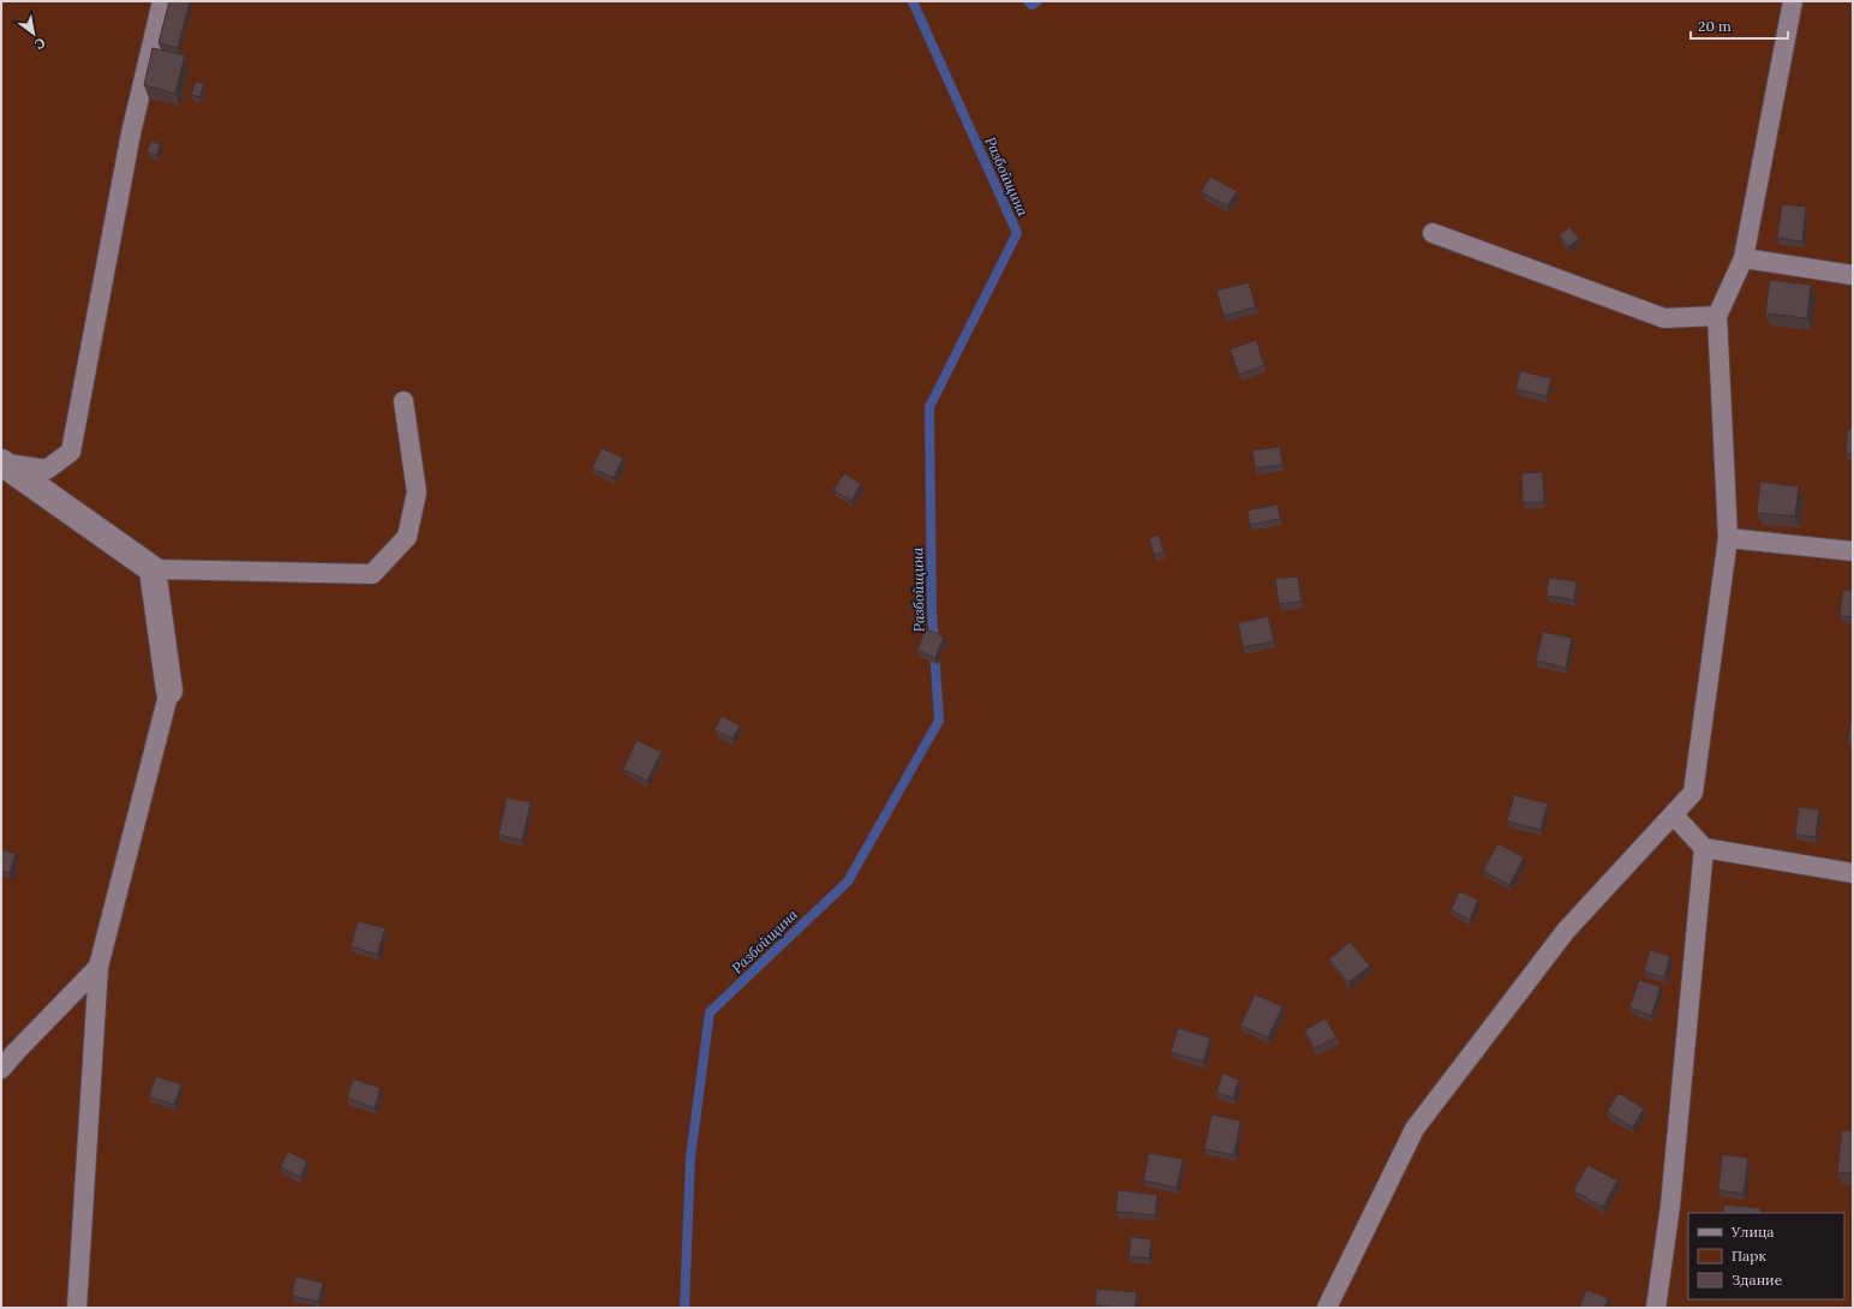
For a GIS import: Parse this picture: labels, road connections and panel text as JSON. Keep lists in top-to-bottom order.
{
  "water": ["Разбойщина"],
  "legend": ["Улица", "Парк", "Здание"],
  "scale_bar": "20 m",
  "north": "bottom right"
}
